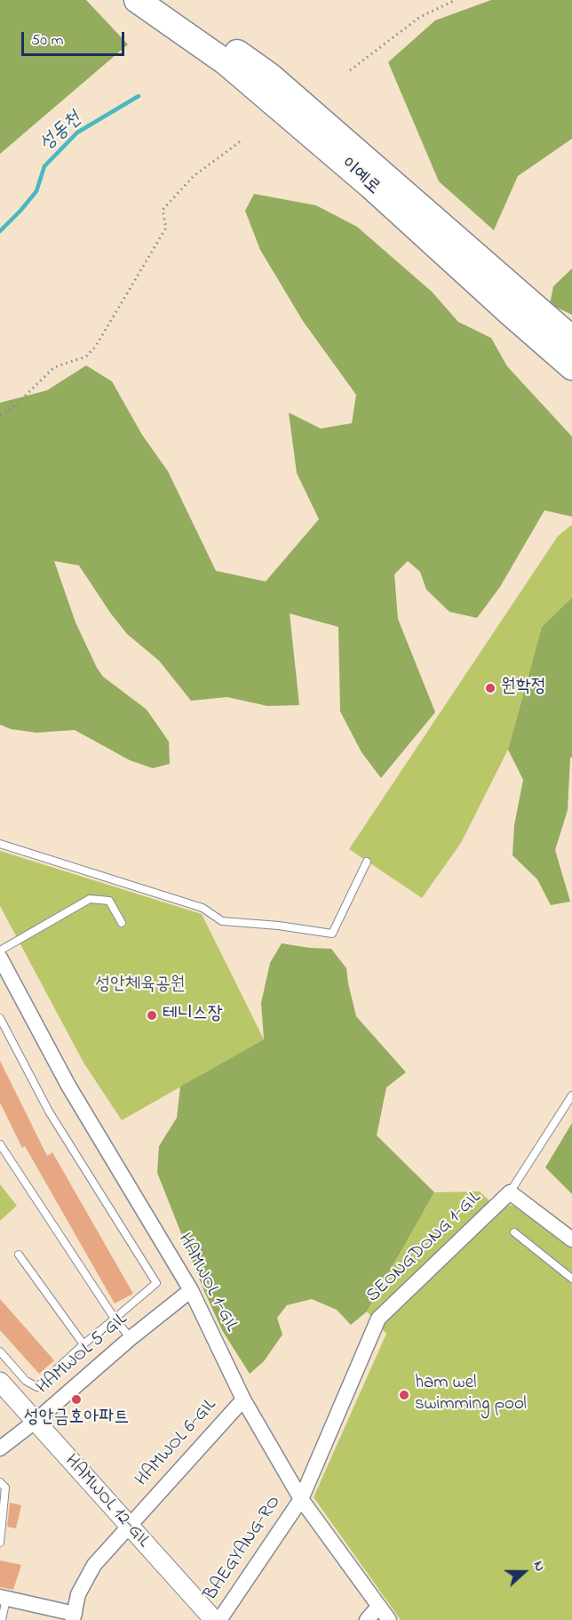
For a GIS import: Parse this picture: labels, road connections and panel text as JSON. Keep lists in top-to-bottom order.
{
  "streets": {
    "highway": ["이예로"],
    "street": [
      "SEONGDONG 1-GIL",
      "HAMWOL 1-GIL",
      "HAMWOL 5-GIL",
      "HAMWOL 6-GIL",
      "HAMWOL 12-GIL",
      "BAEGYANG-RO"
    ]
  },
  "crossings": [
    ["SEONGDONG 1-GIL", "HAMWOL 1-GIL"],
    ["SEONGDONG 1-GIL", "BAEGYANG-RO"],
    ["HAMWOL 1-GIL", "HAMWOL 5-GIL"],
    ["HAMWOL 1-GIL", "HAMWOL 6-GIL"],
    ["HAMWOL 1-GIL", "BAEGYANG-RO"],
    ["HAMWOL 5-GIL", "HAMWOL 12-GIL"],
    ["HAMWOL 6-GIL", "HAMWOL 12-GIL"]
  ],
  "water": ["성동천"],
  "parks": ["성안체육공원"],
  "places": [
    "원학정",
    "테니스장",
    "ham wel swimming pool",
    "성안금호아파트"
  ],
  "scale_bar": "50 m",
  "north": "right"
}
